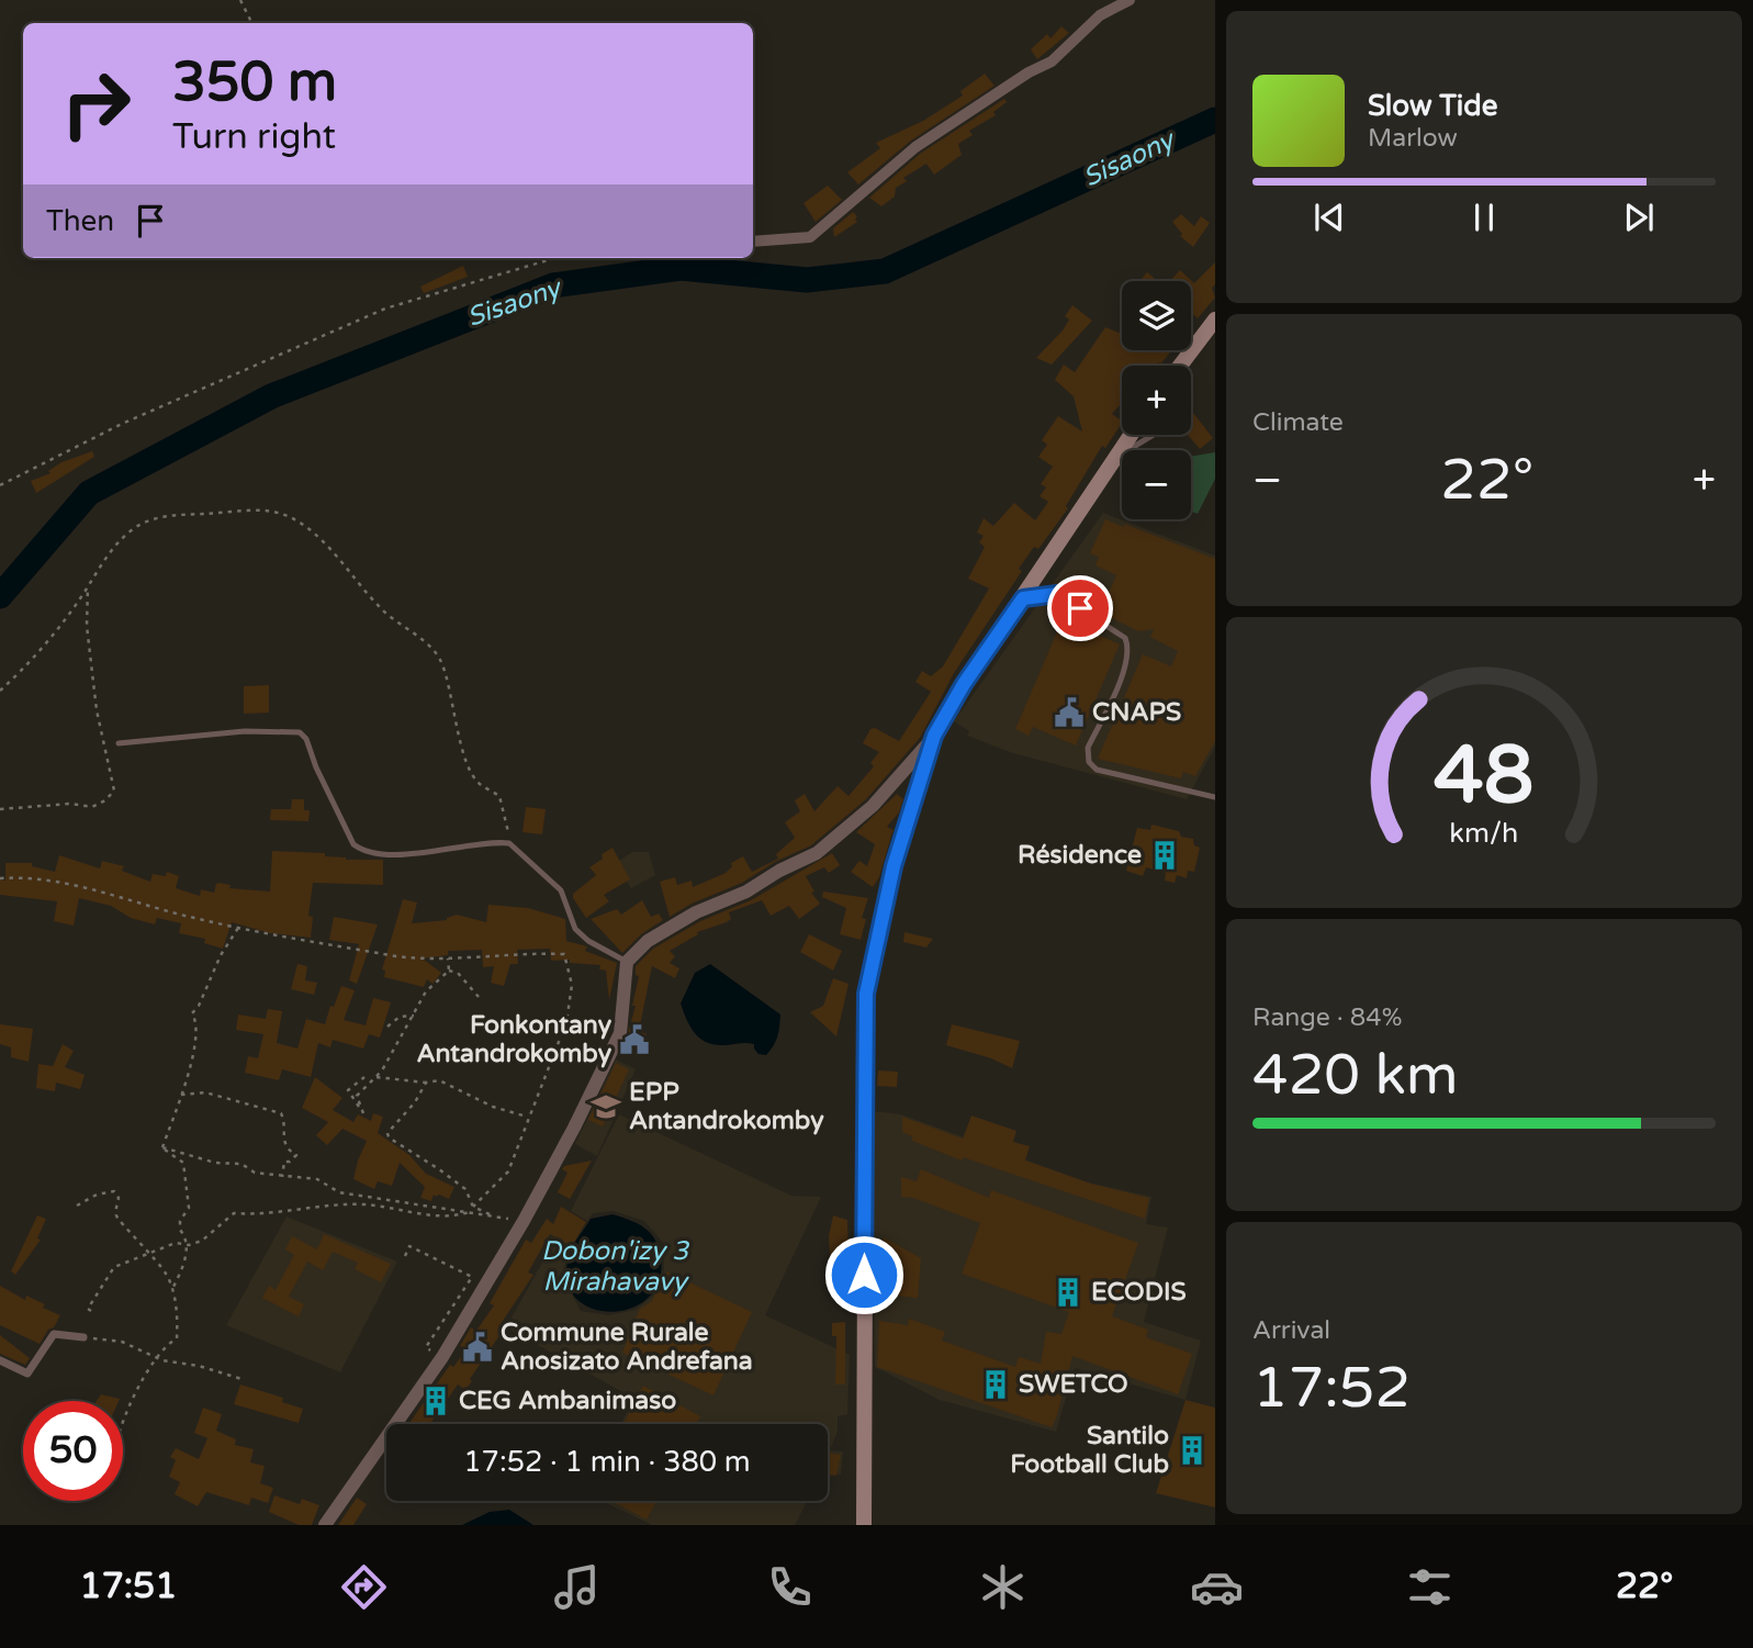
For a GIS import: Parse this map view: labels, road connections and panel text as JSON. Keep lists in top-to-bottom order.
{
  "water": ["Sisaony", "Dobon'izy 3 Mirahavavy"],
  "places": {
    "public building": ["CNAPS", "Fonkontany Antandrokomby", "Commune Rurale Anosizato Andrefana"],
    "building": [
      "Résidence",
      "ECODIS",
      "SWETCO",
      "CEG Ambanimaso",
      "Santilo Football Club"
    ],
    "school or university": ["EPP Antandrokomby"]
  },
  "page": {
    "turn": ["350 m", "Turn right"],
    "song": ["Slow Tide", "Marlow"],
    "then": "Then",
    "map_buttons": ["+", "−"],
    "tile": [
      "Climate",
      ["Range · 84%", "420 km"],
      ["Arrival", "17:52"]
    ],
    "heat": ["−", "22°", "+"],
    "limit": "50",
    "trip": "17:52 · 1 min · 380 m",
    "tabs": ["17:51", "22°"],
    "gauge": ["48", "km/h"]
  }
}
